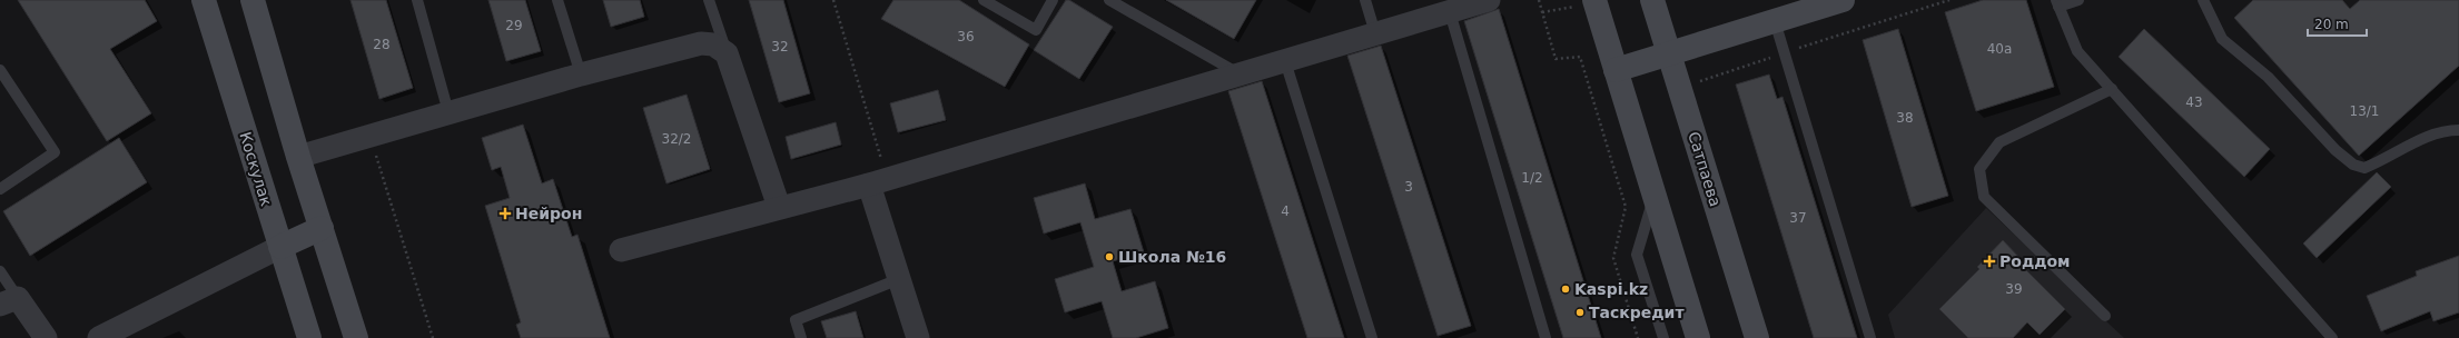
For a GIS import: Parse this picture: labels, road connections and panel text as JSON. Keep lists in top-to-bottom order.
{
  "streets": {
    "street": ["Коскулак", "Сатпаева"]
  },
  "places": {
    "health": ["Нейрон", "Роддом"],
    "other": ["Школа №16", "Kaspi.kz", "Таскредит"]
  },
  "house_numbers": [
    "29",
    "36",
    "28",
    "32",
    "40а",
    "43",
    "13/1",
    "38",
    "32/2",
    "1/2",
    "3",
    "4",
    "37",
    "39"
  ],
  "scale_bar": "20 m"
}
